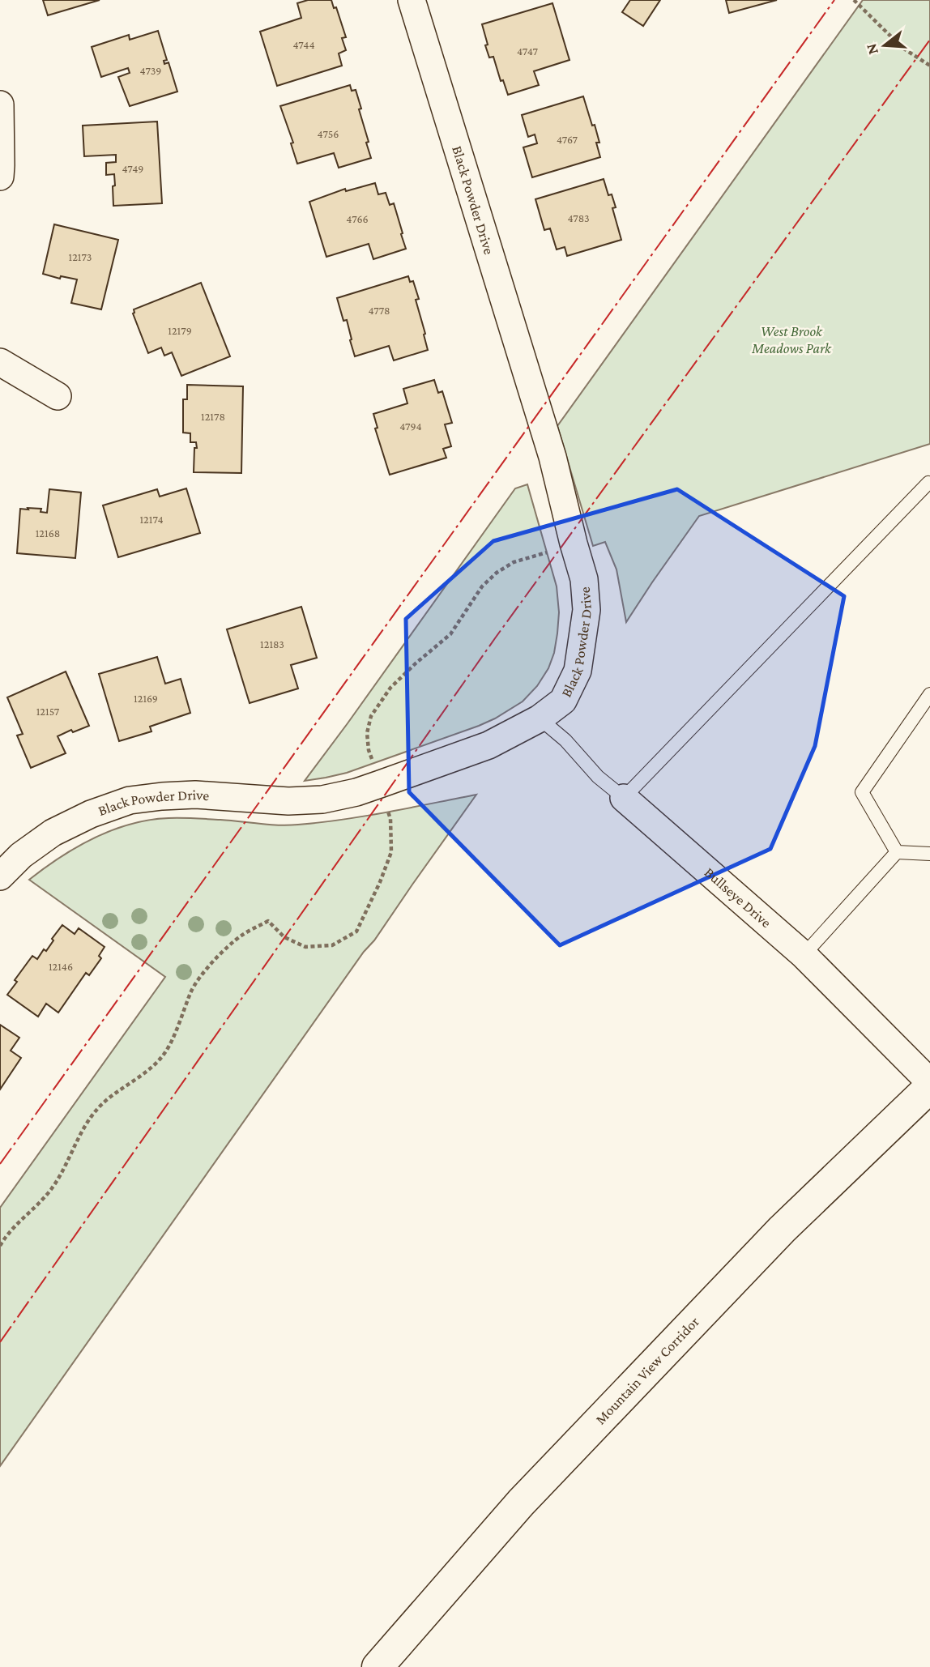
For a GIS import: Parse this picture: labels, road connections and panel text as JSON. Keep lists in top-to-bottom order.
{
  "streets": {
    "highway": ["Mountain View Corridor"],
    "street": ["Black Powder Drive", "Bullseye Drive"]
  },
  "crossings": [
    ["Black Powder Drive", "Bullseye Drive"]
  ],
  "parks": ["West Brook Meadows Park"],
  "house_numbers": [
    "4744",
    "4747",
    "4739",
    "4756",
    "4767",
    "4749",
    "4783",
    "4766",
    "12173",
    "4778",
    "12179",
    "12178",
    "4794",
    "12174",
    "12168",
    "12183",
    "12169",
    "12157",
    "12146"
  ],
  "north": "left"
}
